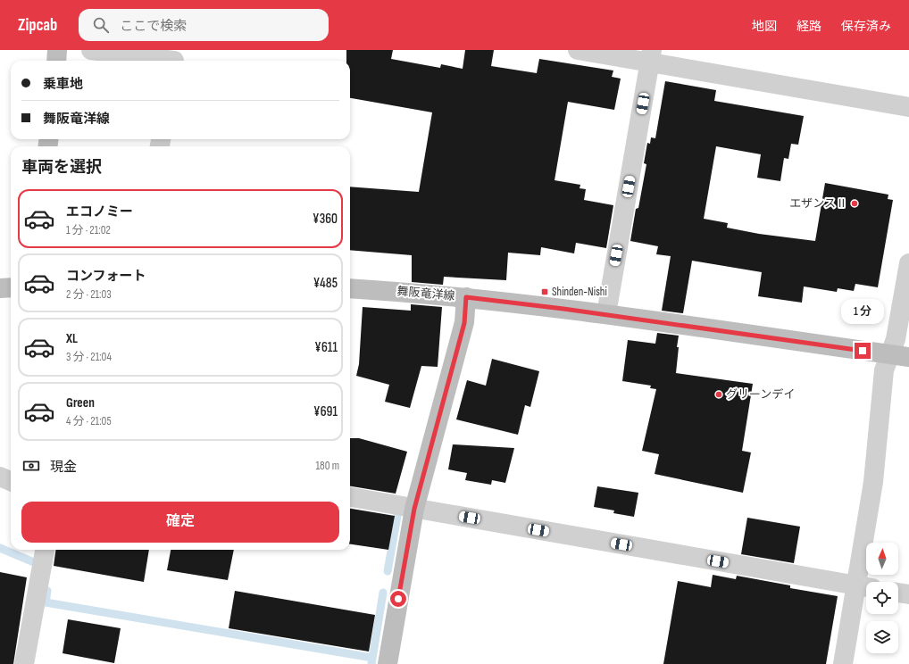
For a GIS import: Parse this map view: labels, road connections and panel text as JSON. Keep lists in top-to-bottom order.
{
  "streets": {
    "main road": ["舞阪竜洋線"]
  },
  "places": {
    "other": ["エザンスⅡ", "グリーンデイ"],
    "transit": ["Shinden-Nishi"]
  },
  "north": "top",
  "page": {
    "header": "Zipcab",
    "search": "ここで検索",
    "nav": ["地図", "経路", "保存済み"],
    "banner": ["乗車地", "舞阪竜洋線"],
    "heading": "車両を選択",
    "list": [
      {
        "name": "エコノミー",
        "note": "1 分 · 21:02",
        "value": "¥360"
      },
      {
        "name": "コンフォート",
        "note": "2 分 · 21:03",
        "value": "¥485"
      },
      {
        "name": "XL",
        "note": "3 分 · 21:04",
        "value": "¥611"
      },
      {
        "name": "Green",
        "note": "4 分 · 21:05",
        "value": "¥691"
      }
    ],
    "bubble": "1 分",
    "pay": ["現金", "180 m"],
    "buttons": "確定"
  }
}
